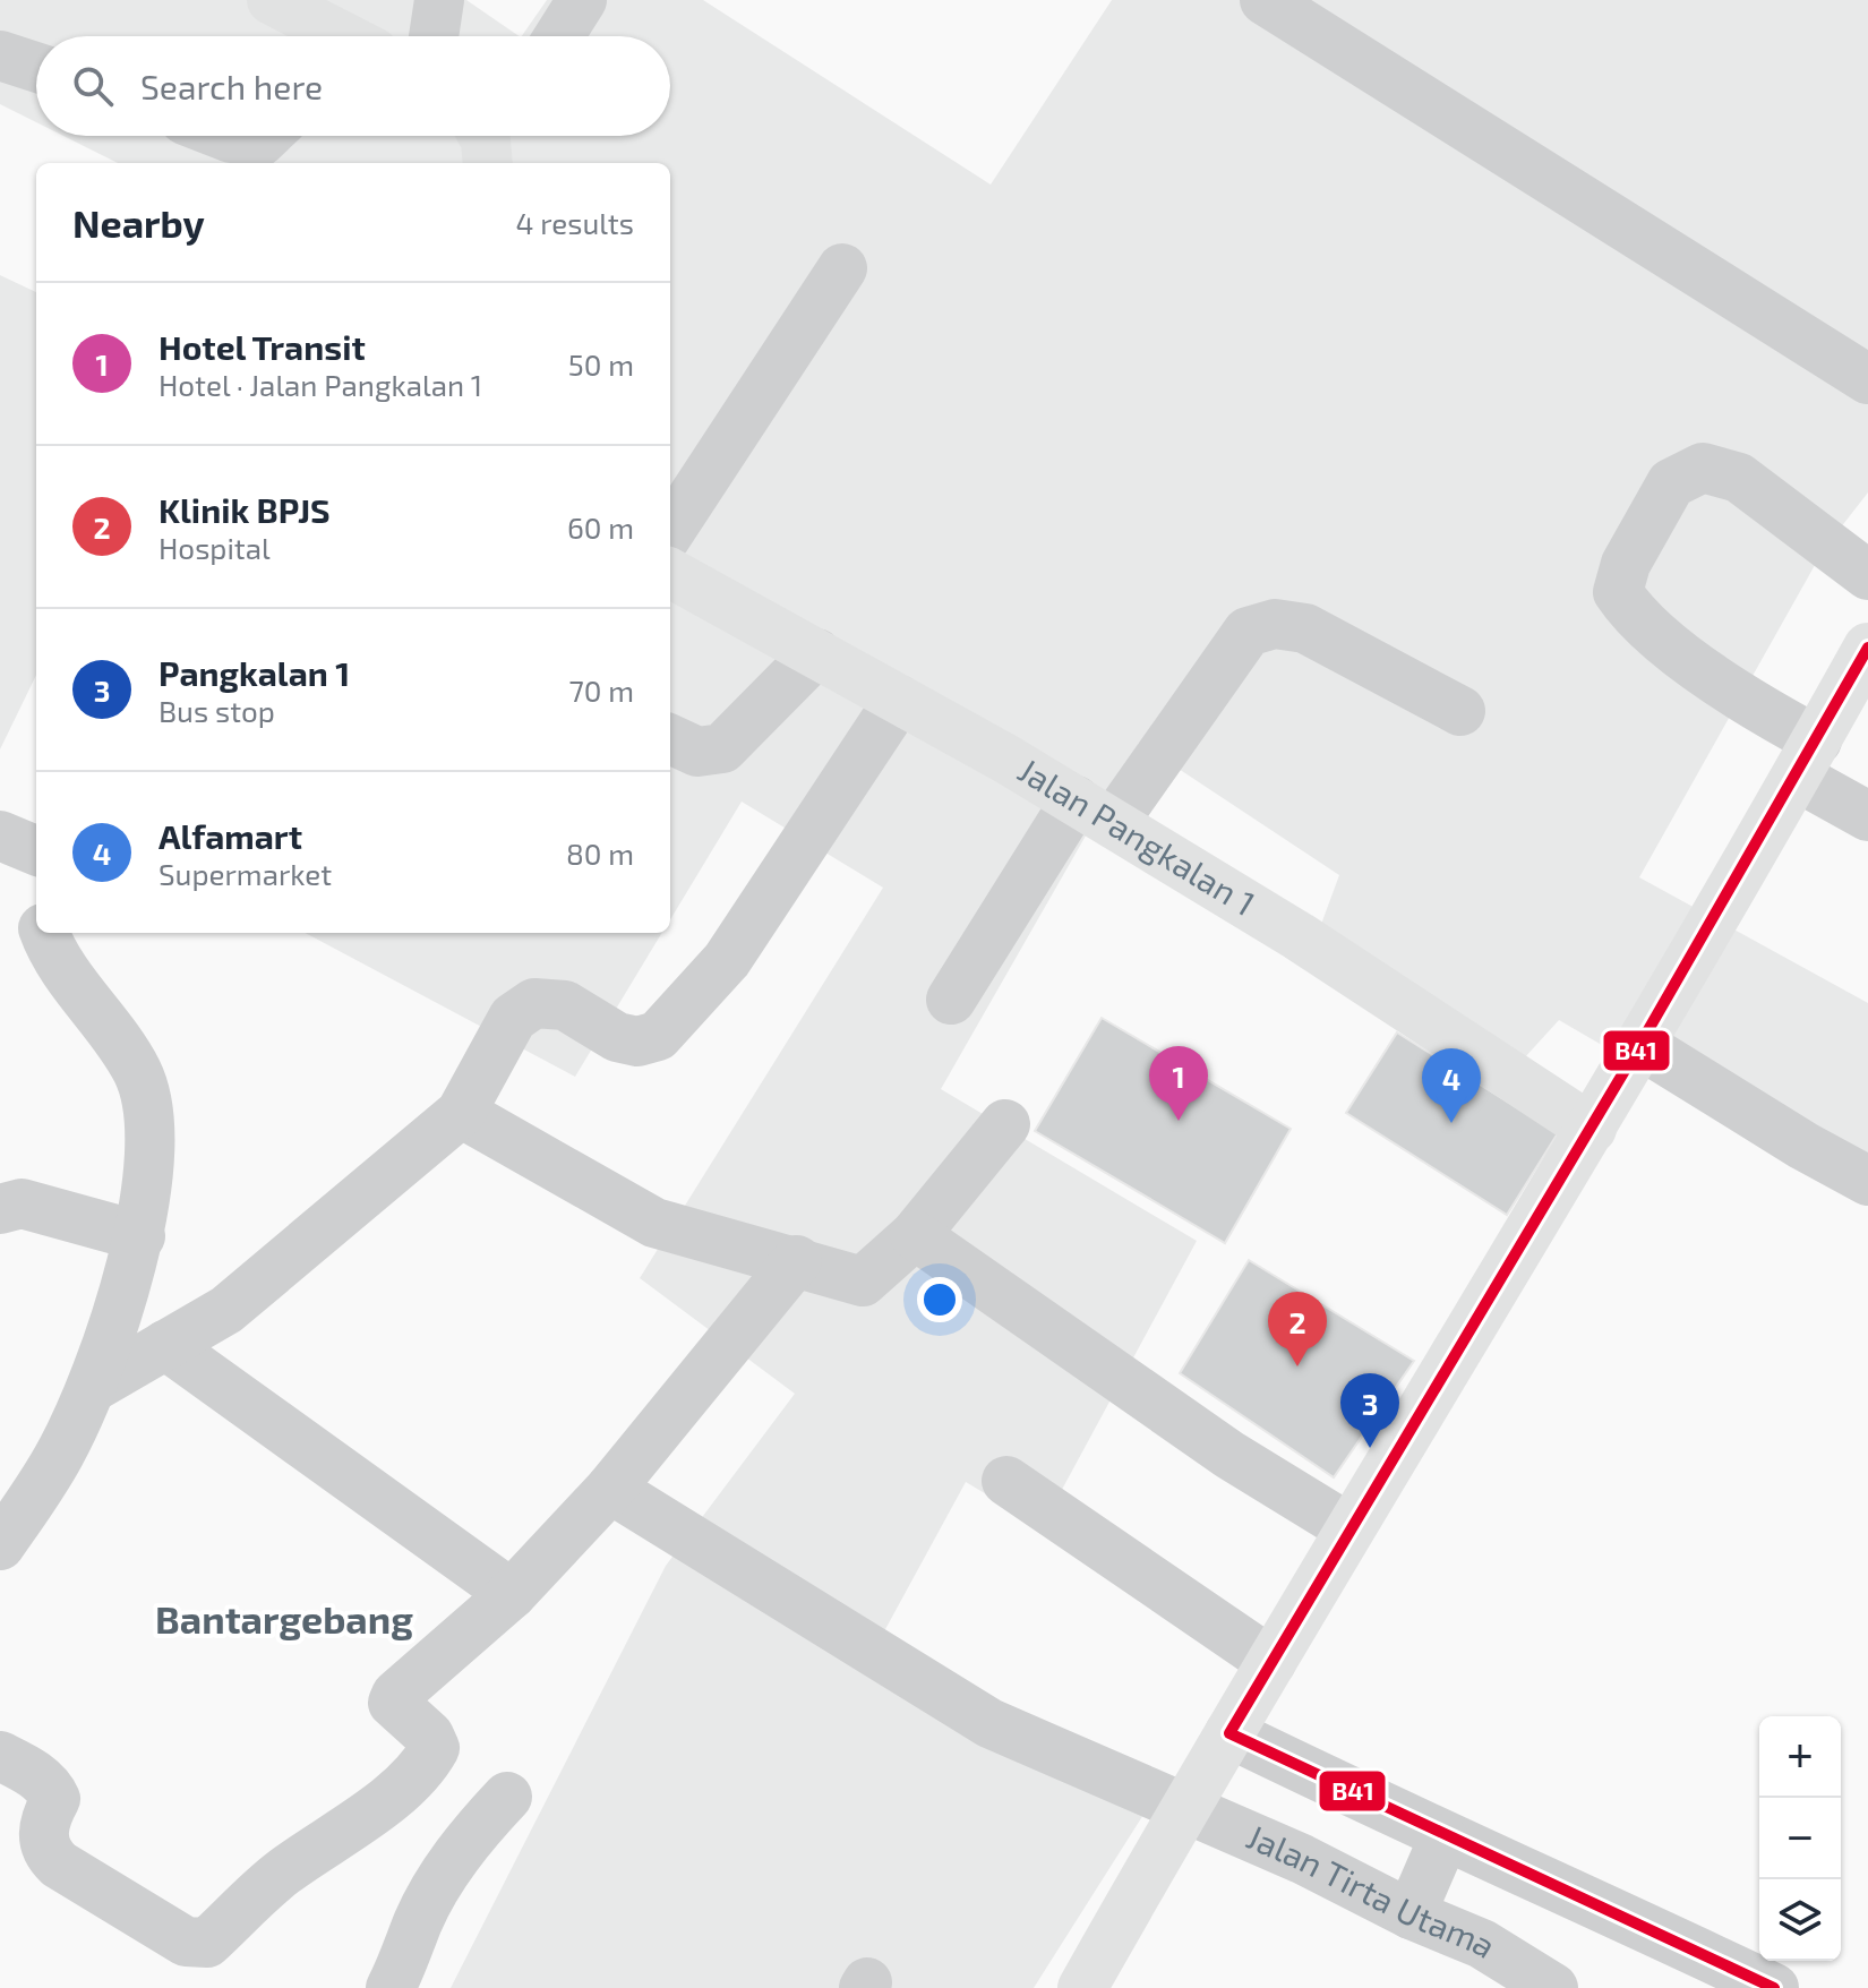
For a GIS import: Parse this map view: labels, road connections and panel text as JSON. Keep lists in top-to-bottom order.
{
  "streets": {
    "main road": ["Jalan Pangkalan 1"],
    "street": ["Jalan Tirta Utama"]
  },
  "districts": ["Bantargebang"],
  "lines": ["transit line B41"],
  "page": {
    "search": "Search here",
    "heading": ["Nearby", "4 results"],
    "list": [
      {
        "mark": "1",
        "name": "Hotel Transit",
        "note": "Hotel · Jalan Pangkalan 1",
        "value": "50 m"
      },
      {
        "mark": "2",
        "name": "Klinik BPJS",
        "note": "Hospital",
        "value": "60 m"
      },
      {
        "mark": "3",
        "name": "Pangkalan 1",
        "note": "Bus stop",
        "value": "70 m"
      },
      {
        "mark": "4",
        "name": "Alfamart",
        "note": "Supermarket",
        "value": "80 m"
      }
    ],
    "pins": [
      "1",
      "4",
      "2",
      "3"
    ],
    "map_buttons": ["+", "−"]
  }
}
